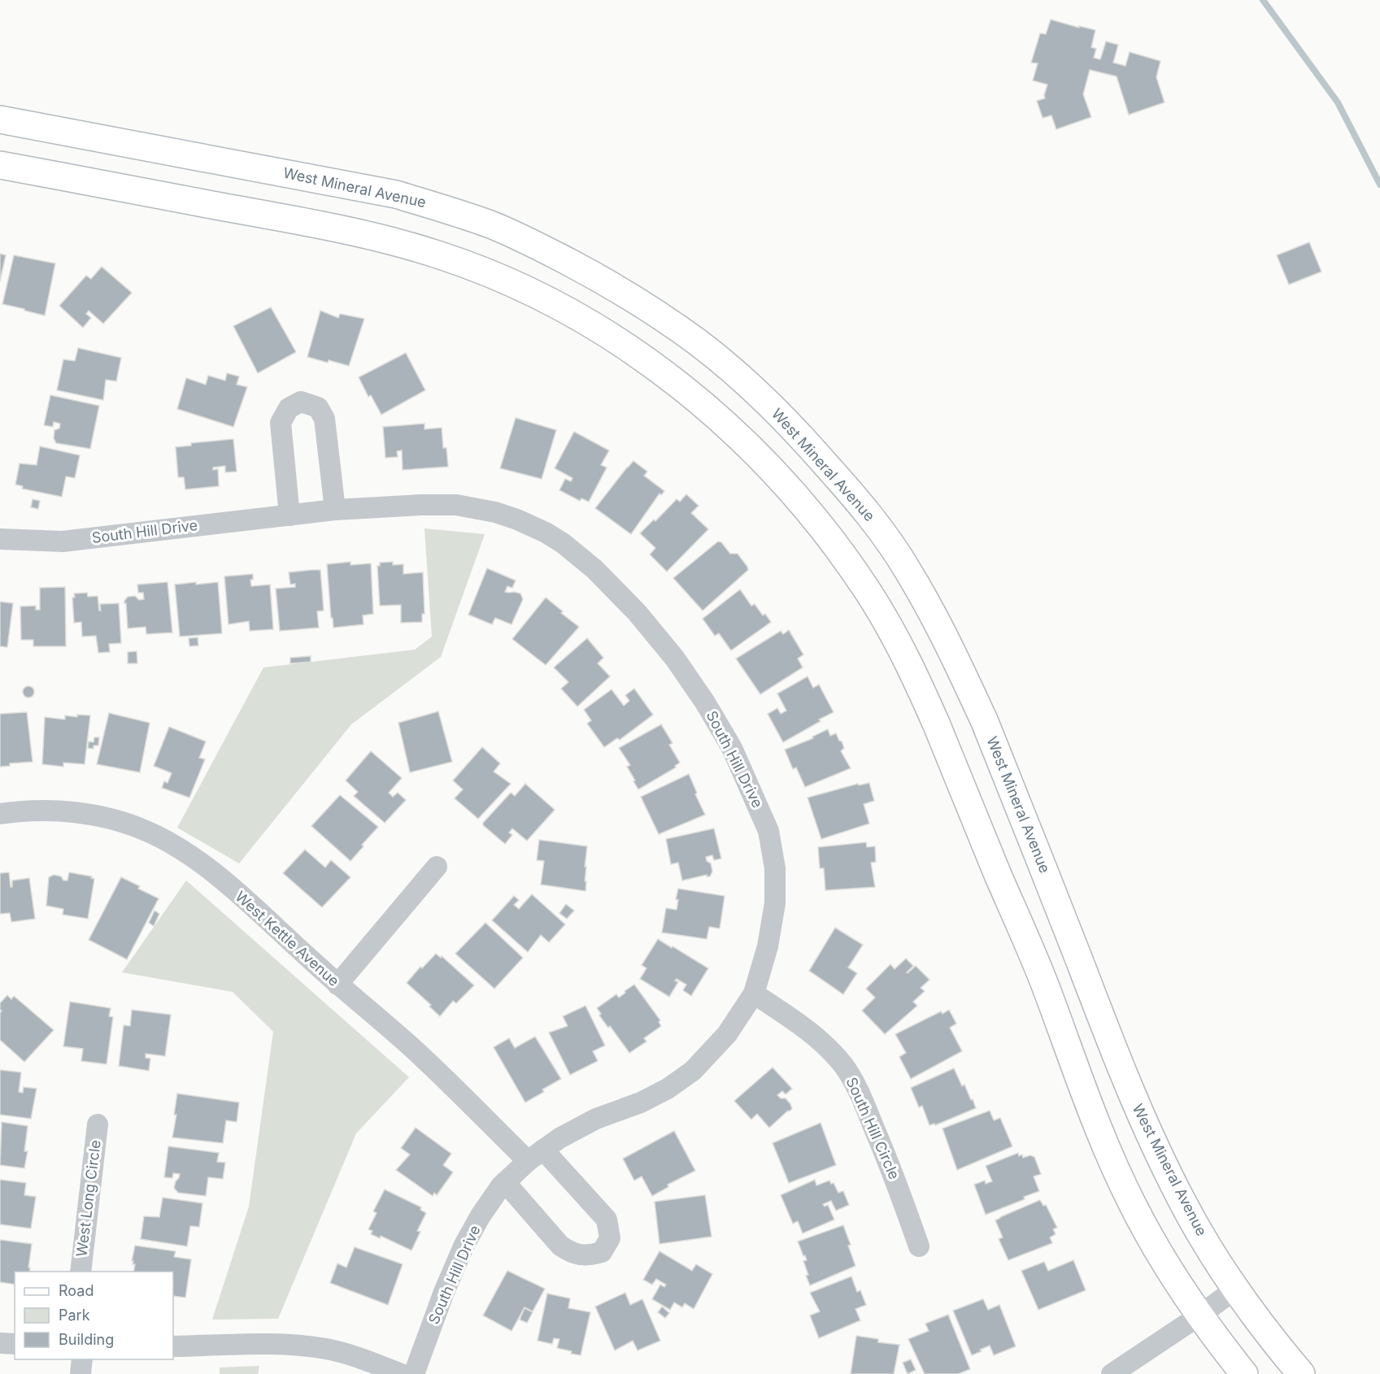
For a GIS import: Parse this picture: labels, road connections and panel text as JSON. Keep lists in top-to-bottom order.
{
  "streets": {
    "main road": ["West Mineral Avenue"],
    "street": [
      "South Hill Drive",
      "West Kettle Avenue",
      "South Hill Circle",
      "West Long Circle"
    ]
  },
  "crossings": [
    ["South Hill Drive", "West Kettle Avenue"],
    ["South Hill Drive", "South Hill Circle"]
  ],
  "legend": ["Road", "Park", "Building"]
}
